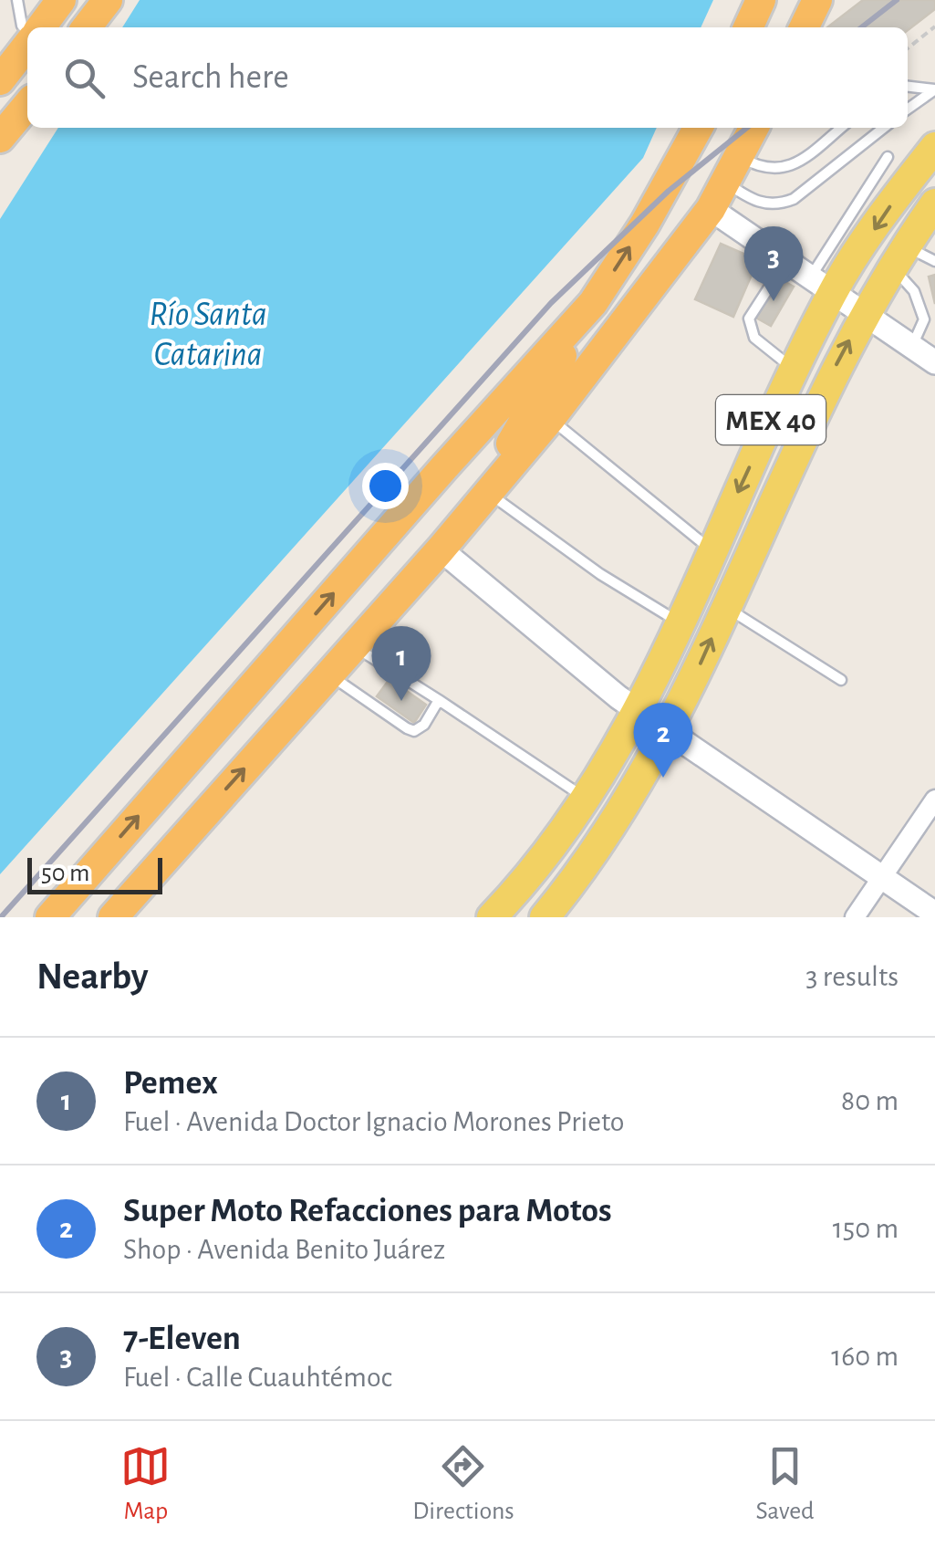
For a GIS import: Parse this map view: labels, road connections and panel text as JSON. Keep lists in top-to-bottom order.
{
  "streets": {
    "main road": ["MEX 40"]
  },
  "water": ["Río Santa Catarina"],
  "scale_bar": "50 m",
  "page": {
    "search": "Search here",
    "pins": ["3", "1", "2"],
    "scale": "50 m",
    "heading": ["Nearby", "3 results"],
    "list": [
      {
        "mark": "1",
        "name": "Pemex",
        "note": "Fuel · Avenida Doctor Ignacio Morones Prieto",
        "value": "80 m"
      },
      {
        "mark": "2",
        "name": "Super Moto Refacciones para Motos",
        "note": "Shop · Avenida Benito Juárez",
        "value": "150 m"
      },
      {
        "mark": "3",
        "name": "7-Eleven",
        "note": "Fuel · Calle Cuauhtémoc",
        "value": "160 m"
      }
    ],
    "nav": ["Map", "Directions", "Saved"]
  }
}
